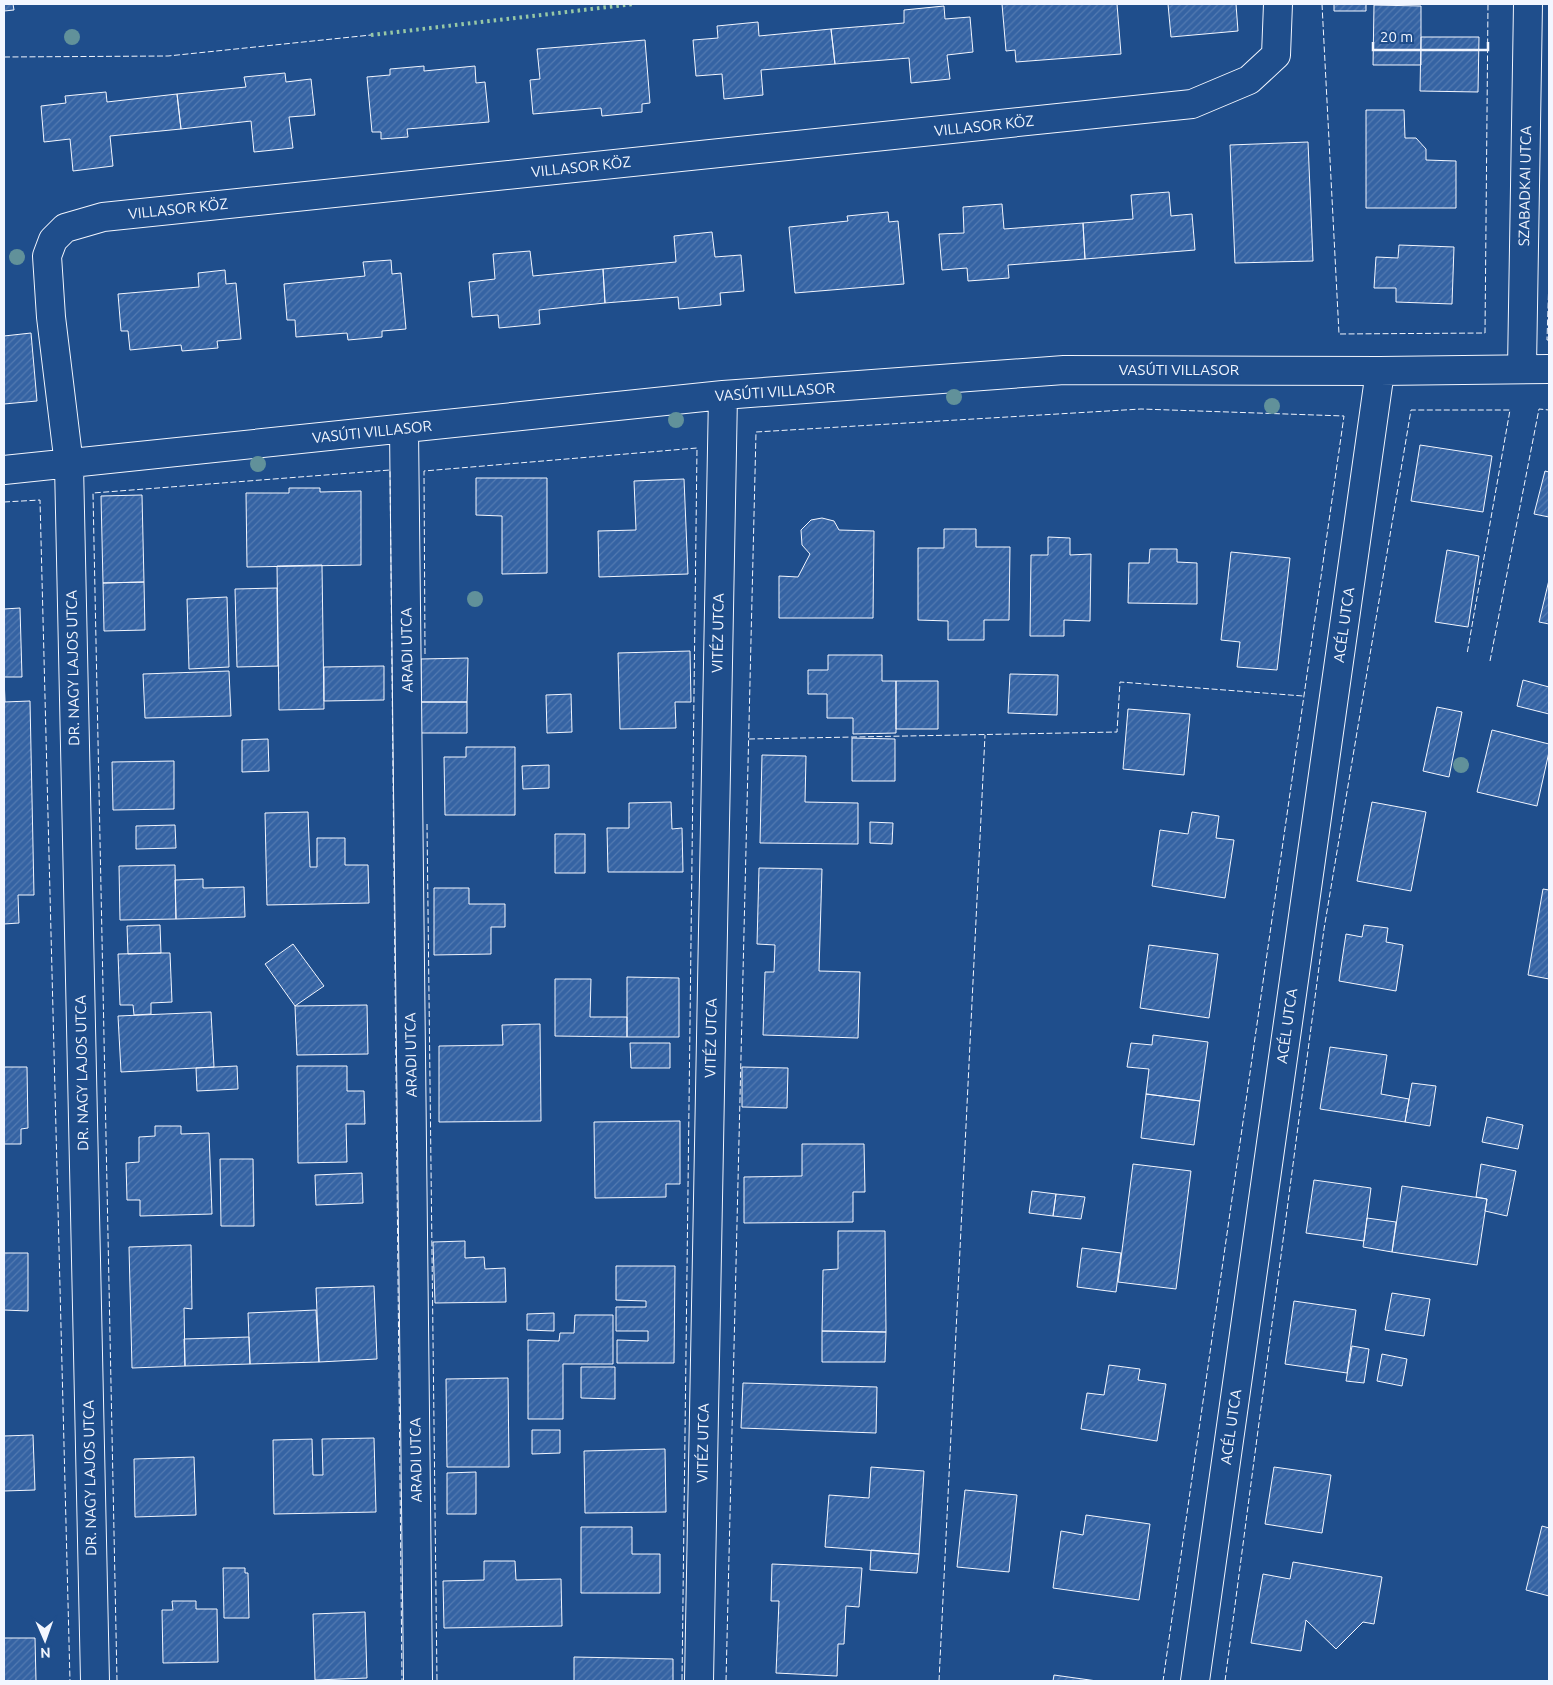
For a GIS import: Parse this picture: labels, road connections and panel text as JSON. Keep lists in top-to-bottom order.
{
  "streets": {
    "street": [
      "VILLASOR KÖZ",
      "SZABADKAI UTCA",
      "VASÚTI VILLASOR",
      "ACÉL UTCA",
      "VITÉZ UTCA",
      "ARADI UTCA",
      "DR. NAGY LAJOS UTCA"
    ]
  },
  "crossings": [
    ["VILLASOR KÖZ", "VASÚTI VILLASOR"],
    ["VILLASOR KÖZ", "DR. NAGY LAJOS UTCA"],
    ["SZABADKAI UTCA", "VASÚTI VILLASOR"],
    ["VASÚTI VILLASOR", "ACÉL UTCA"],
    ["VASÚTI VILLASOR", "VITÉZ UTCA"],
    ["VASÚTI VILLASOR", "ARADI UTCA"],
    ["VASÚTI VILLASOR", "DR. NAGY LAJOS UTCA"]
  ],
  "scale_bar": "20 m",
  "north": "bottom"
}
